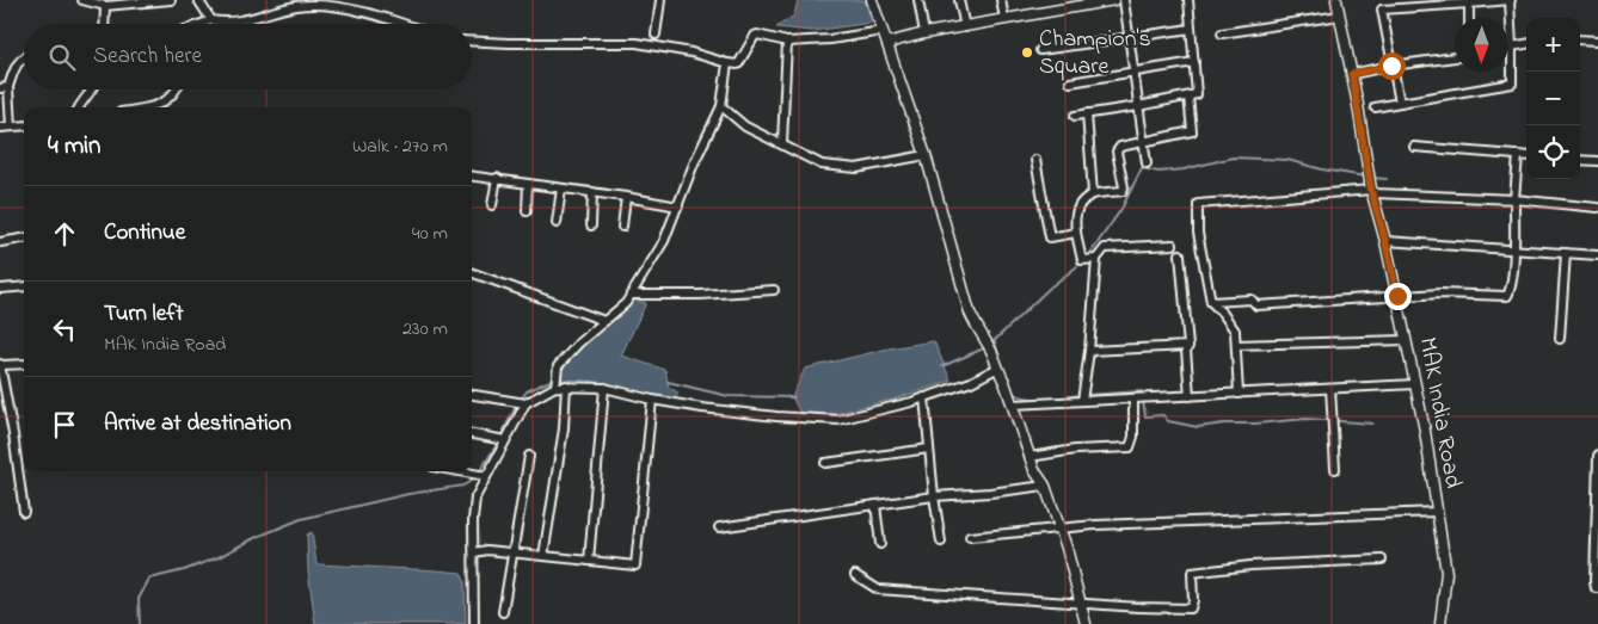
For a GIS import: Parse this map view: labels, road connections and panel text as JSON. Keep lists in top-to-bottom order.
{
  "streets": {
    "street": ["MAK India Road"]
  },
  "places": ["Champion's Square"],
  "north": "bottom",
  "page": {
    "map_buttons": ["+", "−"],
    "search": "Search here",
    "heading": ["4 min", "Walk · 270 m"],
    "list": [
      ["Continue", "40 m"],
      ["Turn left", "MAK India Road", "230 m"],
      "Arrive at destination"
    ]
  }
}
